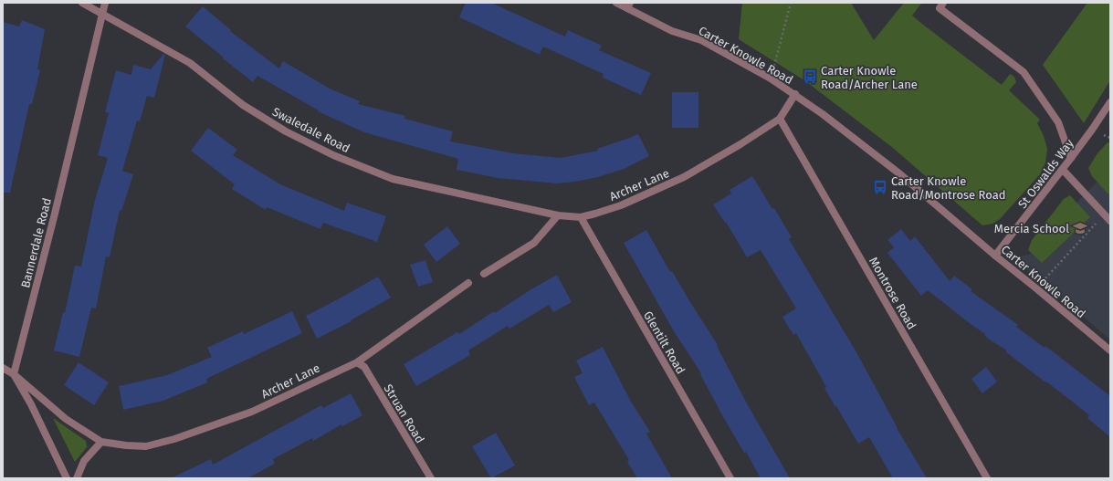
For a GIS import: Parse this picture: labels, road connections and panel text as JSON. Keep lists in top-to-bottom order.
{
  "streets": {
    "street": [
      "Carter Knowle Road",
      "Swaledale Road",
      "St Oswalds Way",
      "Archer Lane",
      "Bannerdale Road",
      "Montrose Road",
      "Glentilt Road",
      "Struan Road"
    ]
  },
  "crossings": [
    ["Carter Knowle Road", "St Oswalds Way"],
    ["Carter Knowle Road", "Archer Lane"],
    ["Swaledale Road", "Archer Lane"],
    ["Swaledale Road", "Bannerdale Road"],
    ["Archer Lane", "Bannerdale Road"],
    ["Archer Lane", "Montrose Road"],
    ["Archer Lane", "Glentilt Road"],
    ["Archer Lane", "Struan Road"]
  ],
  "places": {
    "bus stop": ["Carter Knowle Road/Archer Lane", "Carter Knowle Road/Montrose Road"],
    "school or university": ["Mercia School"]
  }
}
